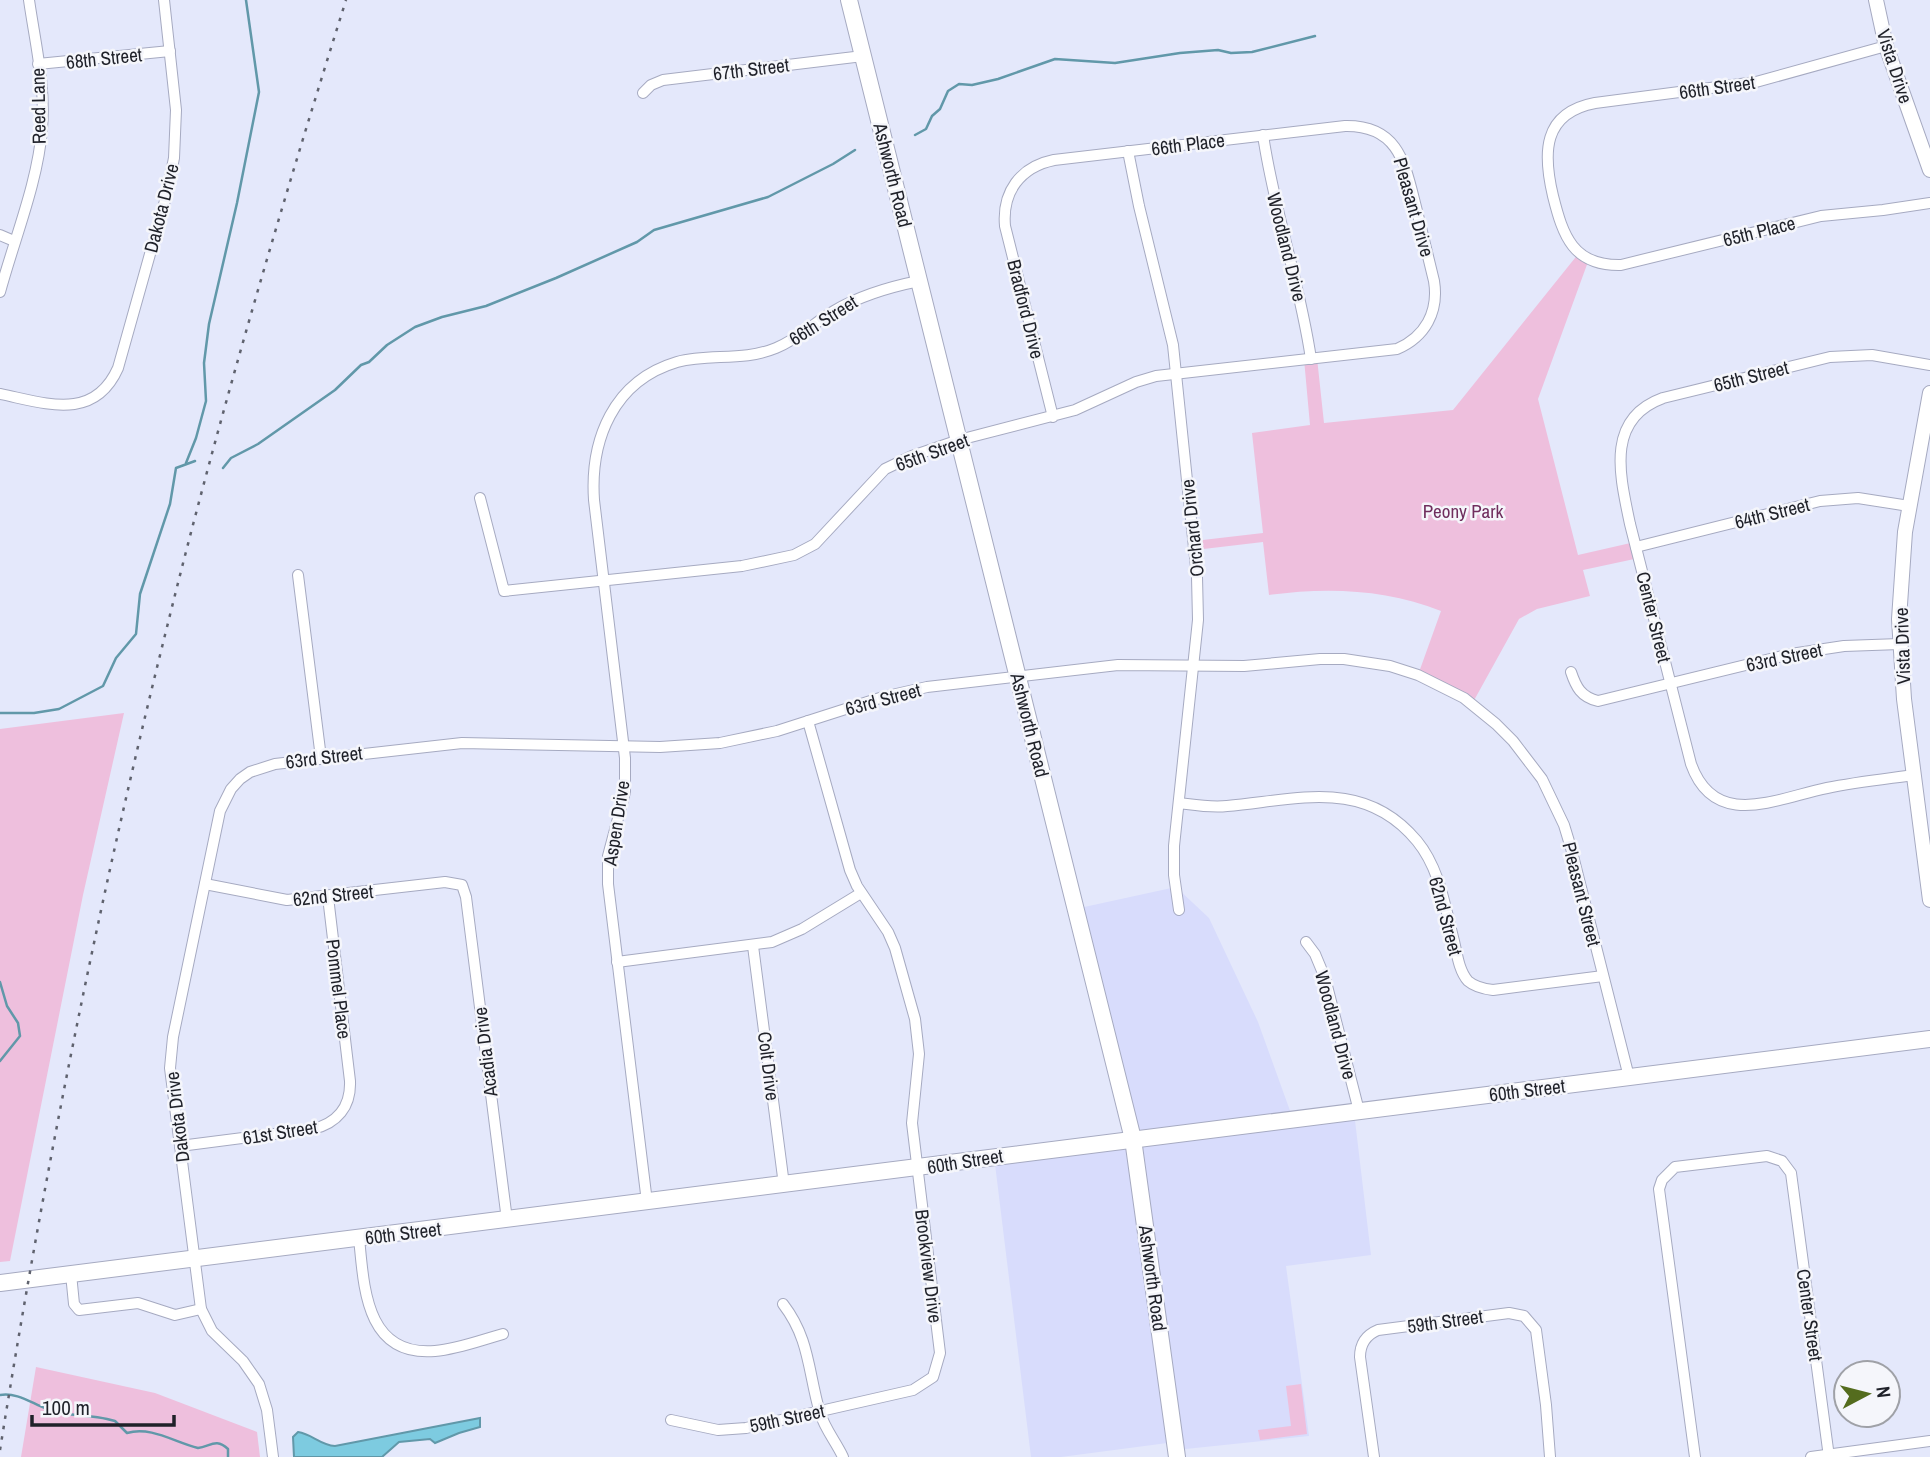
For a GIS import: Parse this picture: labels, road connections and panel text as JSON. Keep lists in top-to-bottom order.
{
  "streets": {
    "main road": ["Ashworth Road", "60th Street"],
    "street": [
      "68th Street",
      "Vista Drive",
      "67th Street",
      "66th Street",
      "Reed Lane",
      "66th Place",
      "Pleasant Drive",
      "Dakota Drive",
      "65th Place",
      "Woodland Drive",
      "Bradford Drive",
      "65th Street",
      "64th Street",
      "Orchard Drive",
      "Center Street",
      "63rd Street",
      "Aspen Drive",
      "Pleasant Street",
      "62nd Street",
      "Pommel Place",
      "Acadia Drive",
      "Colt Drive",
      "61st Street",
      "Brookview Drive",
      "59th Street"
    ]
  },
  "crossings": [
    ["68th Street", "Reed Lane"],
    ["68th Street", "Dakota Drive"],
    ["Vista Drive", "66th Street"],
    ["Vista Drive", "64th Street"],
    ["Vista Drive", "Center Street"],
    ["Vista Drive", "63rd Street"],
    ["67th Street", "Ashworth Road"],
    ["66th Street", "Ashworth Road"],
    ["66th Street", "65th Place"],
    ["66th Street", "Aspen Drive"],
    ["66th Place", "Pleasant Drive"],
    ["66th Place", "Woodland Drive"],
    ["66th Place", "Bradford Drive"],
    ["66th Place", "Orchard Drive"],
    ["Ashworth Road", "65th Street"],
    ["Ashworth Road", "63rd Street"],
    ["Ashworth Road", "60th Street"],
    ["Pleasant Drive", "65th Street"],
    ["Dakota Drive", "63rd Street"],
    ["Dakota Drive", "62nd Street"],
    ["Dakota Drive", "60th Street"],
    ["Dakota Drive", "61st Street"],
    ["Woodland Drive", "65th Street"],
    ["Woodland Drive", "60th Street"],
    ["Bradford Drive", "65th Street"],
    ["65th Street", "Orchard Drive"],
    ["65th Street", "Center Street"],
    ["65th Street", "Aspen Drive"],
    ["64th Street", "Center Street"],
    ["Orchard Drive", "63rd Street"],
    ["Orchard Drive", "62nd Street"],
    ["Center Street", "63rd Street"],
    ["63rd Street", "Aspen Drive"],
    ["63rd Street", "Pleasant Street"],
    ["63rd Street", "Brookview Drive"],
    ["Aspen Drive", "60th Street"],
    ["Pleasant Street", "62nd Street"],
    ["Pleasant Street", "60th Street"],
    ["62nd Street", "Pommel Place"],
    ["62nd Street", "Acadia Drive"],
    ["Pommel Place", "61st Street"],
    ["Acadia Drive", "60th Street"],
    ["Colt Drive", "60th Street"],
    ["60th Street", "Brookview Drive"],
    ["Brookview Drive", "59th Street"]
  ],
  "parks": ["Peony Park"],
  "scale_bar": "100 m",
  "north": "right"
}
